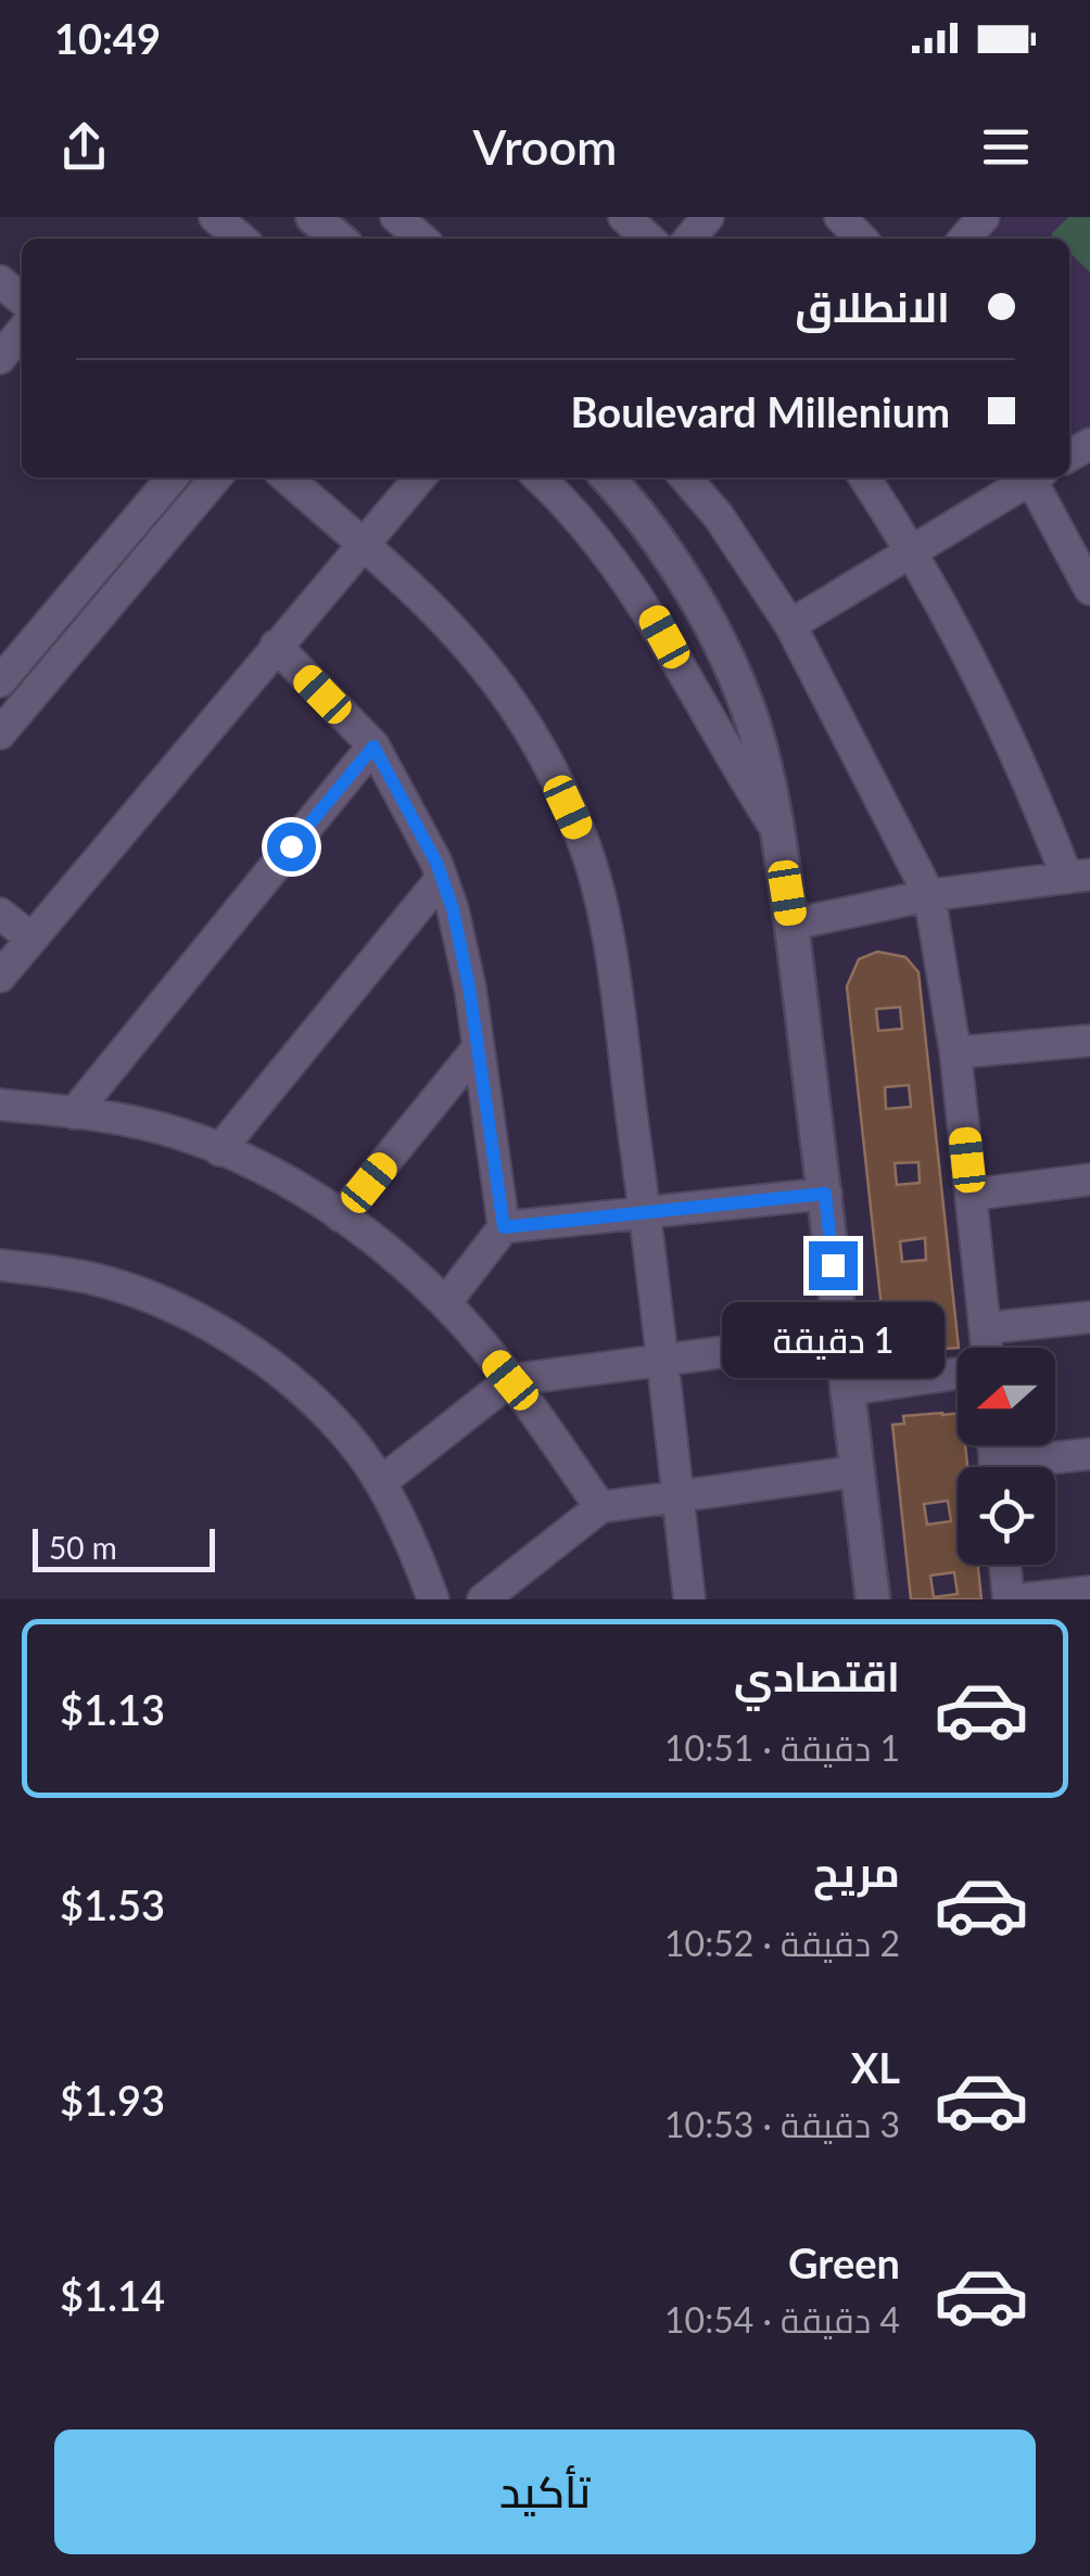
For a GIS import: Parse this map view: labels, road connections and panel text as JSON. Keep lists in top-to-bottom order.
{
  "scale_bar": "50 m",
  "north": "left",
  "page": {
    "status": "10:49",
    "header": "Vroom",
    "banner": ["الانطلاق", "Boulevard Millenium"],
    "bubble": "1 دقيقة",
    "scale": "50 m",
    "list": [
      {
        "name": "اقتصادي",
        "note": "1 دقيقة · 10:51",
        "value": "$1.13"
      },
      {
        "name": "مريح",
        "note": "2 دقيقة · 10:52",
        "value": "$1.53"
      },
      {
        "name": "XL",
        "note": "3 دقيقة · 10:53",
        "value": "$1.93"
      },
      {
        "name": "Green",
        "note": "4 دقيقة · 10:54",
        "value": "$1.14"
      }
    ],
    "buttons": "تأكيد"
  }
}
